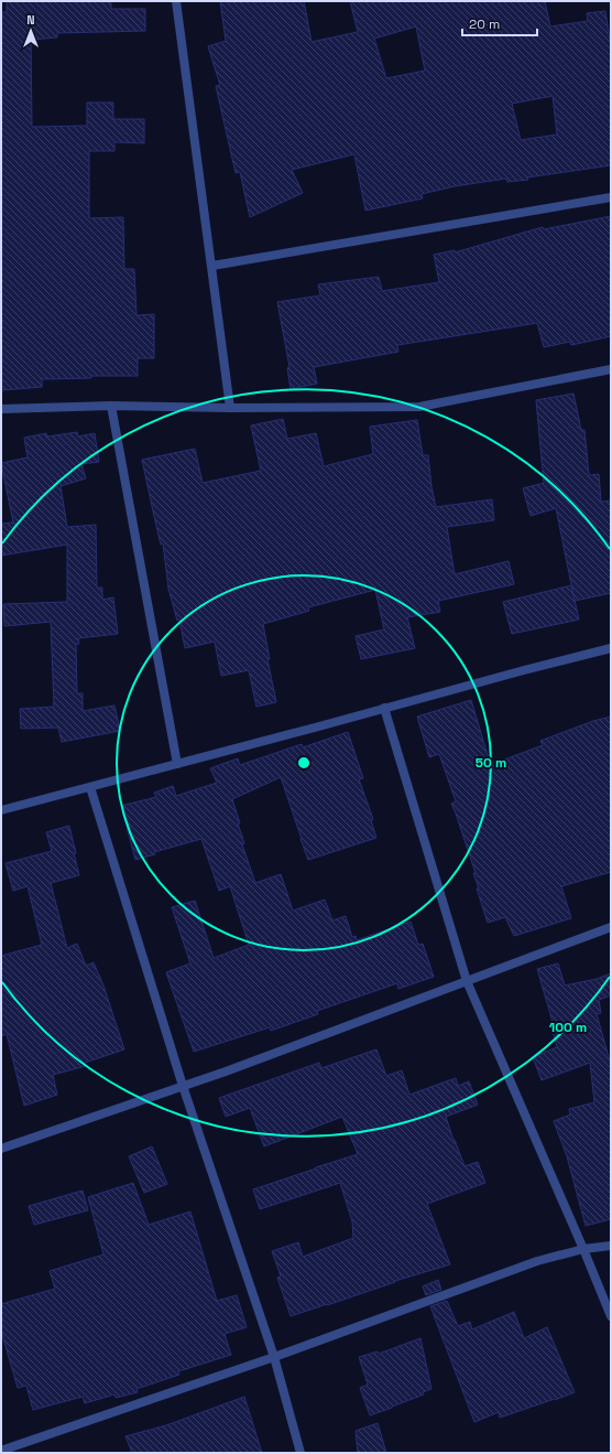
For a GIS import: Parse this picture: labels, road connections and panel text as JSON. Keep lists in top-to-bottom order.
{
  "scale_bar": "20 m",
  "north": "top",
  "rings": ["50 m", "100 m"]
}
